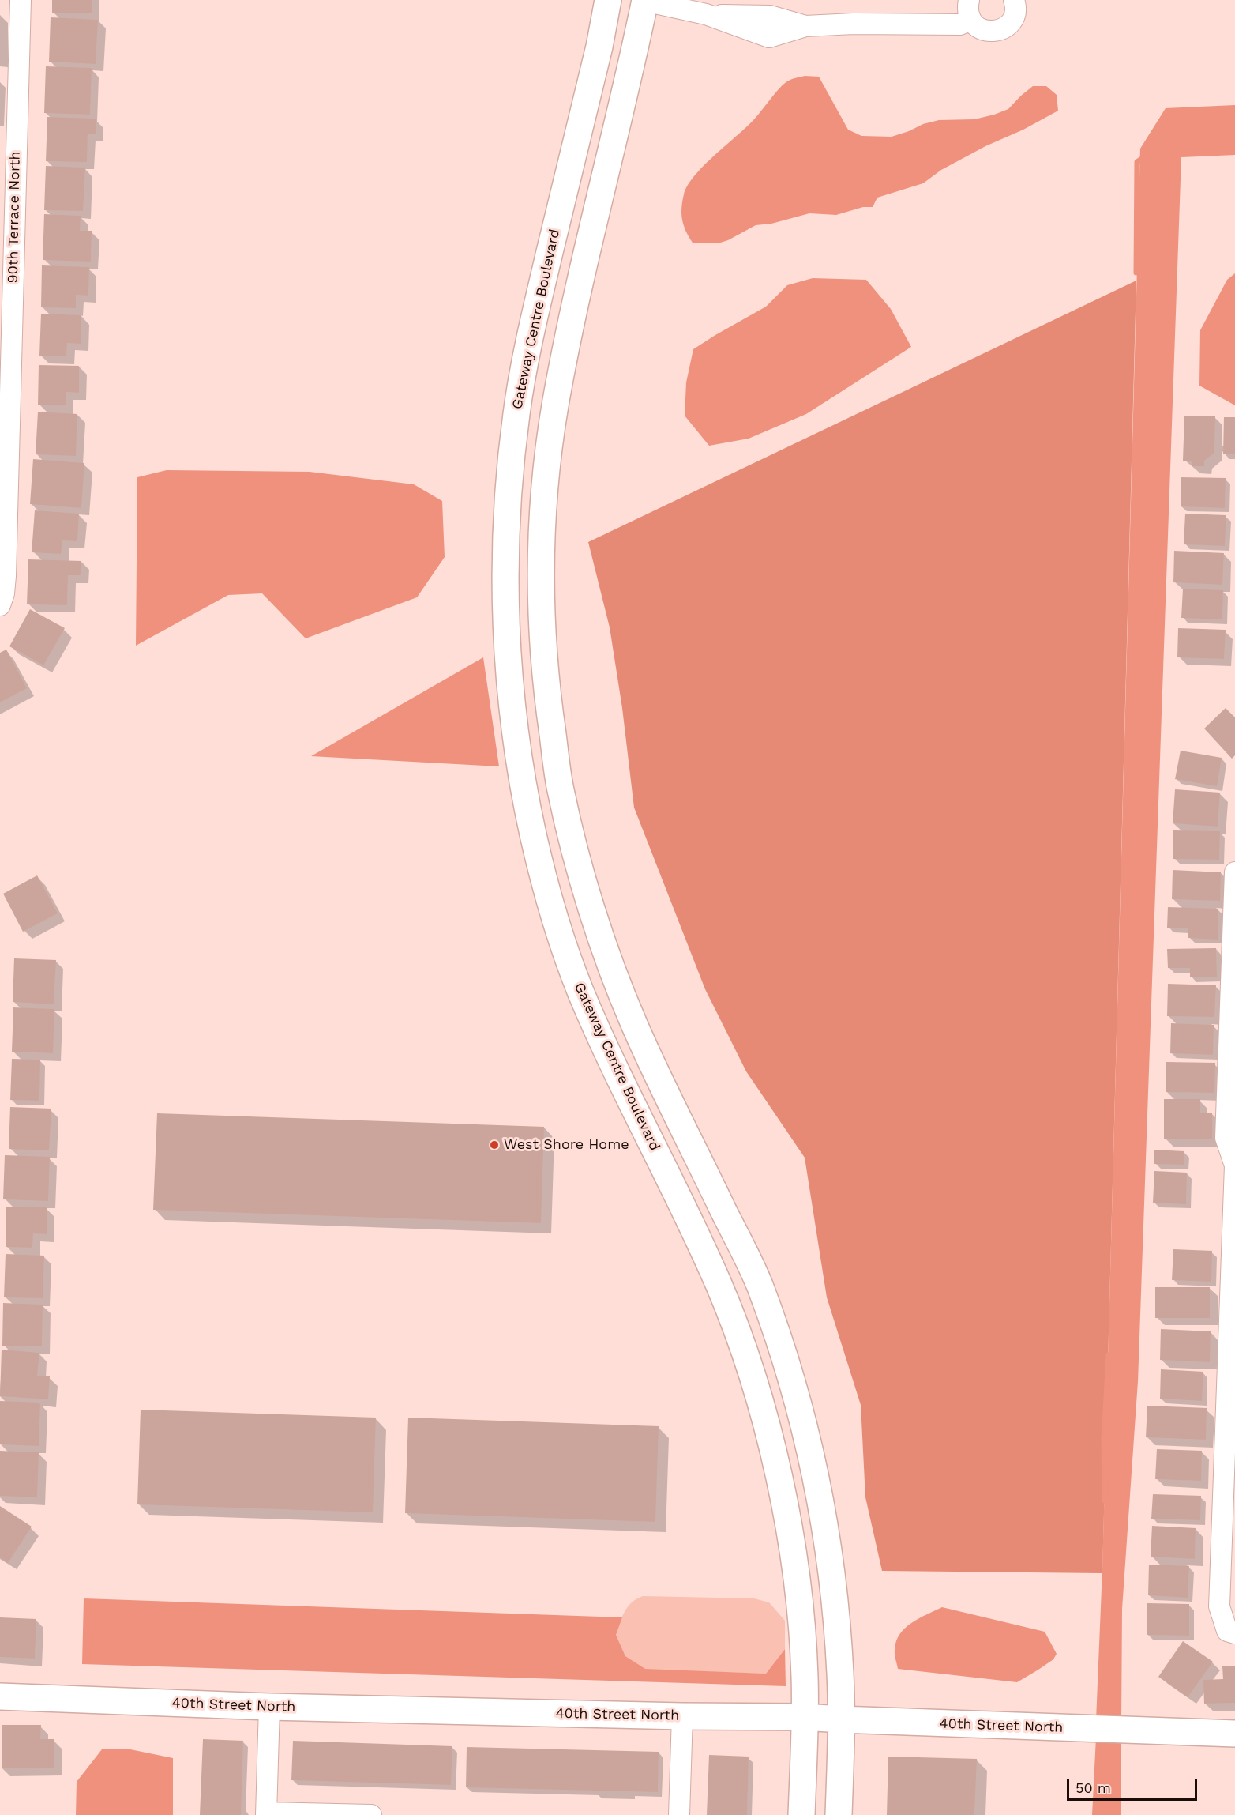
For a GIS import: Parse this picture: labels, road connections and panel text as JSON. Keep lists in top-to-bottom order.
{
  "streets": {
    "street": ["90th Terrace North", "Gateway Centre Boulevard", "40th Street North"]
  },
  "crossings": [
    ["Gateway Centre Boulevard", "40th Street North"]
  ],
  "places": ["West Shore Home"],
  "scale_bar": "50 m"
}
